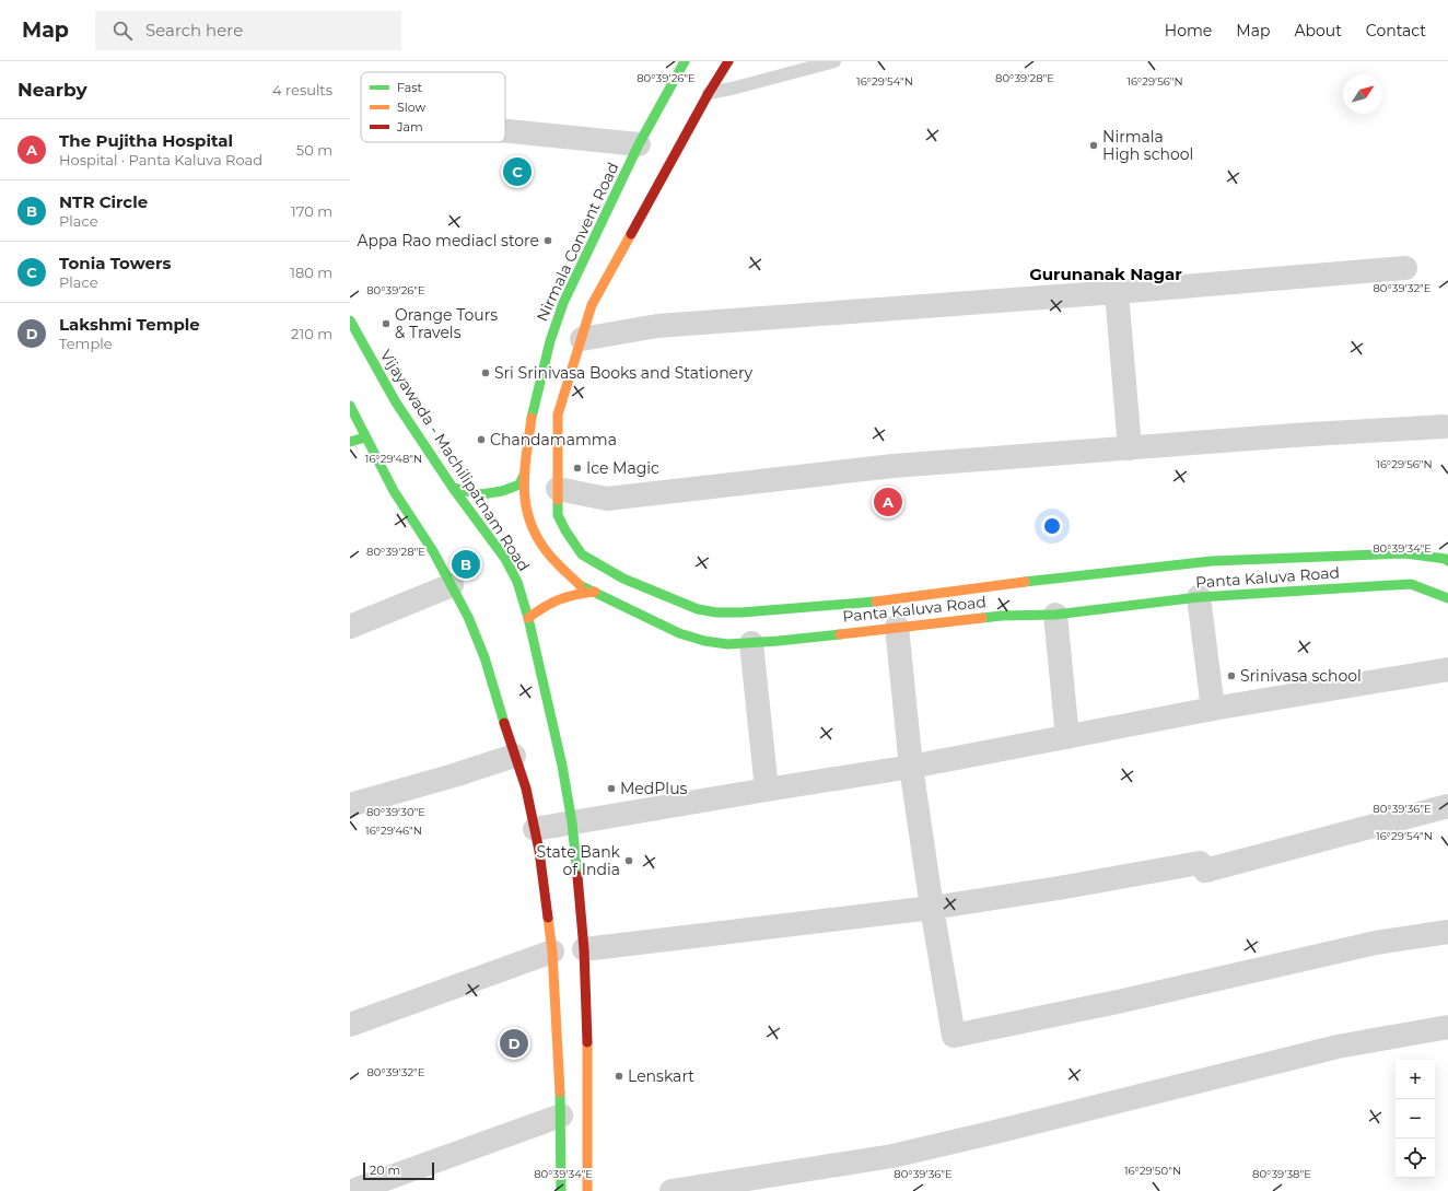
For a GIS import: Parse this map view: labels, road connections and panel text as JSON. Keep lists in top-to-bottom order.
{
  "streets": {
    "main road": ["Nirmala Convent Road", "Vijayawada - Machilipatnam Road", "Panta Kaluva Road"]
  },
  "crossings": [
    ["Nirmala Convent Road", "Panta Kaluva Road"]
  ],
  "districts": ["Gurunanak Nagar"],
  "places": [
    "Nirmala High school",
    "Appa Rao mediacl store",
    "Orange Tours & Travels",
    "Sri Srinivasa Books and Stationery",
    "Chandamamma",
    "Ice Magic",
    "Srinivasa school",
    "MedPlus",
    "State Bank of India",
    "Lenskart"
  ],
  "legend": ["Fast", "Slow", "Jam"],
  "scale_bar": "20 m",
  "north": "top right",
  "page": {
    "header": "Map",
    "search": "Search here",
    "nav": [
      "Home",
      "Map",
      "About",
      "Contact"
    ],
    "heading": ["Nearby", "4 results"],
    "list": [
      {
        "mark": "A",
        "name": "The Pujitha Hospital",
        "note": "Hospital · Panta Kaluva Road",
        "value": "50 m"
      },
      {
        "mark": "B",
        "name": "NTR Circle",
        "note": "Place",
        "value": "170 m"
      },
      {
        "mark": "C",
        "name": "Tonia Towers",
        "note": "Place",
        "value": "180 m"
      },
      {
        "mark": "D",
        "name": "Lakshmi Temple",
        "note": "Temple",
        "value": "210 m"
      }
    ],
    "pins": [
      "C",
      "A",
      "B",
      "D"
    ],
    "map_buttons": ["+", "−"],
    "scale": "20 m"
  },
  "coordinates": [
    "80°39'26\"E",
    "80°39'28\"E",
    "16°29'54\"N",
    "16°29'56\"N",
    "80°39'32\"E",
    "16°29'48\"N",
    "80°39'34\"E",
    "80°39'36\"E",
    "80°39'30\"E",
    "16°29'46\"N",
    "16°29'50\"N",
    "80°39'38\"E"
  ]
}
